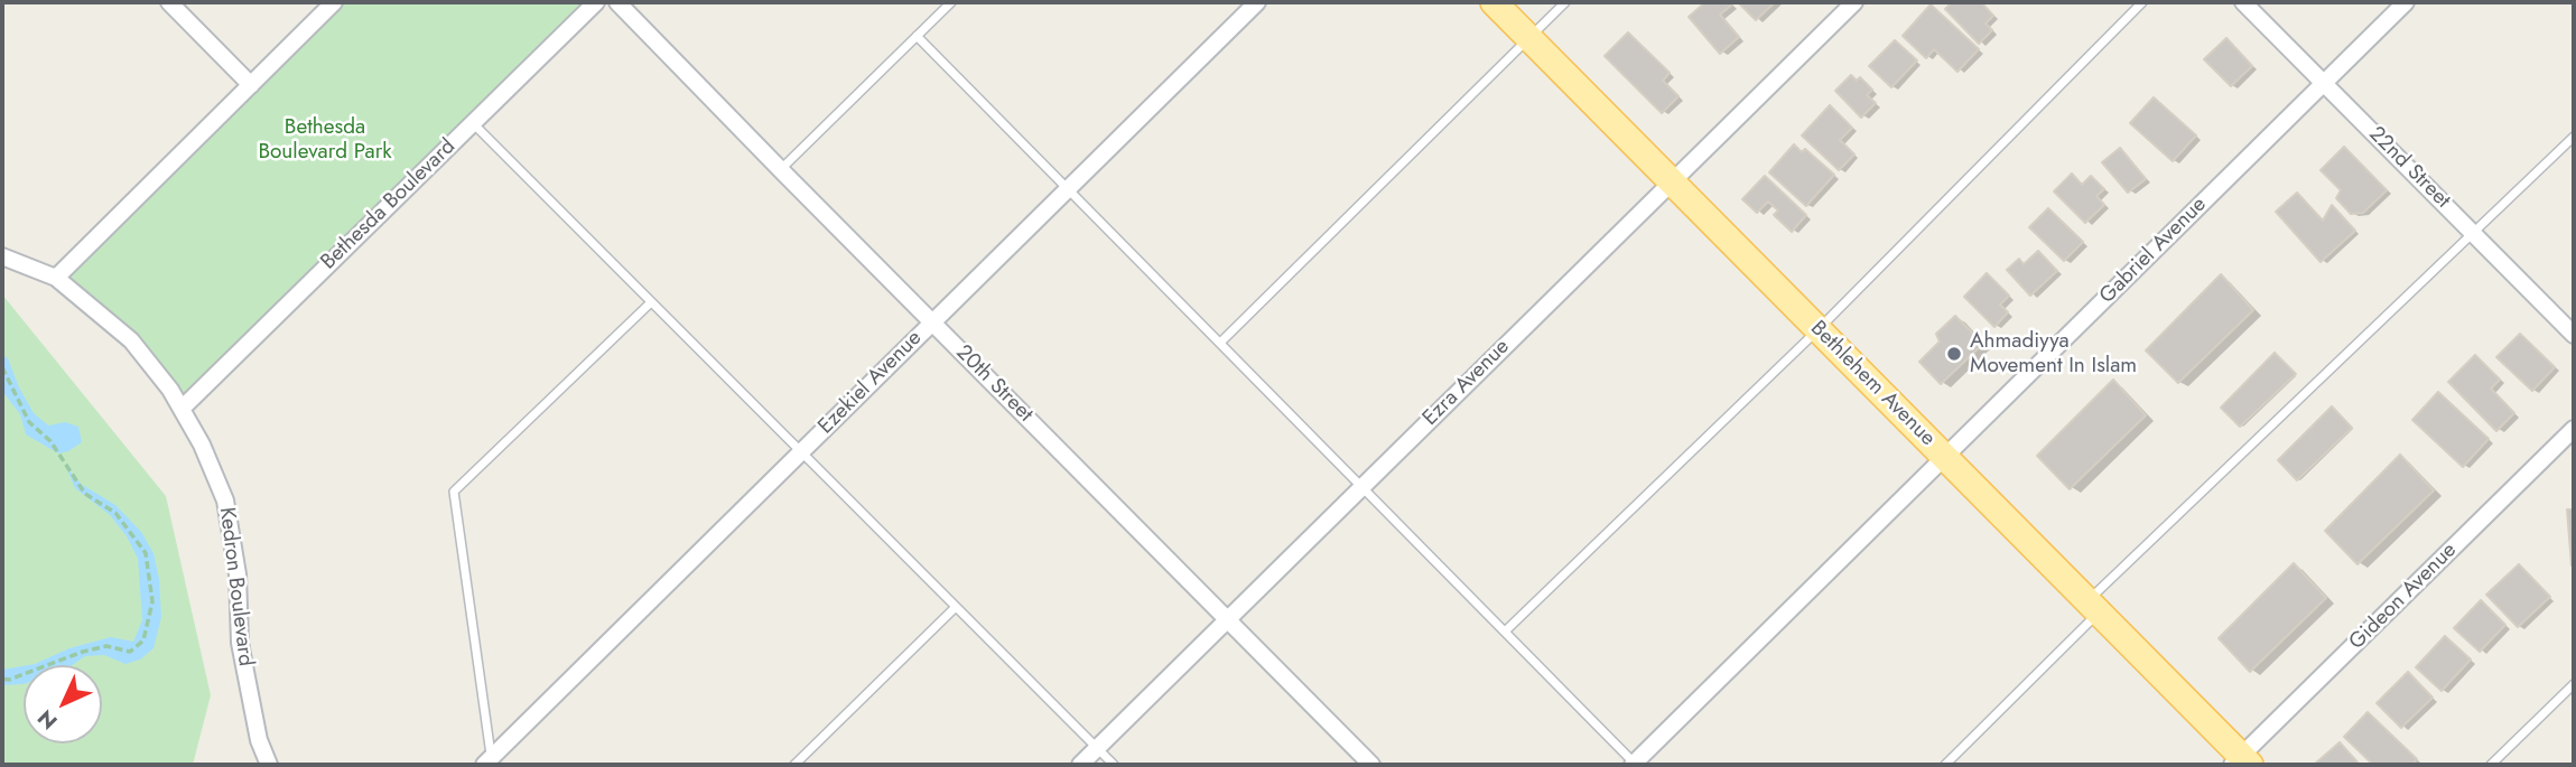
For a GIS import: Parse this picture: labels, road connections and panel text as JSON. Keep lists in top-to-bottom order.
{
  "streets": {
    "main road": ["Bethlehem Avenue"],
    "street": [
      "22nd Street",
      "Bethesda Boulevard",
      "Gabriel Avenue",
      "Ezekiel Avenue",
      "Ezra Avenue",
      "20th Street",
      "Kedron Boulevard",
      "Gideon Avenue"
    ]
  },
  "crossings": [
    ["22nd Street", "Gabriel Avenue"],
    ["Bethesda Boulevard", "Kedron Boulevard"],
    ["Gabriel Avenue", "Bethlehem Avenue"],
    ["Ezekiel Avenue", "20th Street"],
    ["Ezra Avenue", "20th Street"],
    ["Ezra Avenue", "Bethlehem Avenue"],
    ["Bethlehem Avenue", "Gideon Avenue"]
  ],
  "parks": ["Bethesda Boulevard Park"],
  "places": ["Ahmadiyya Movement In Islam"],
  "north": "bottom left"
}
